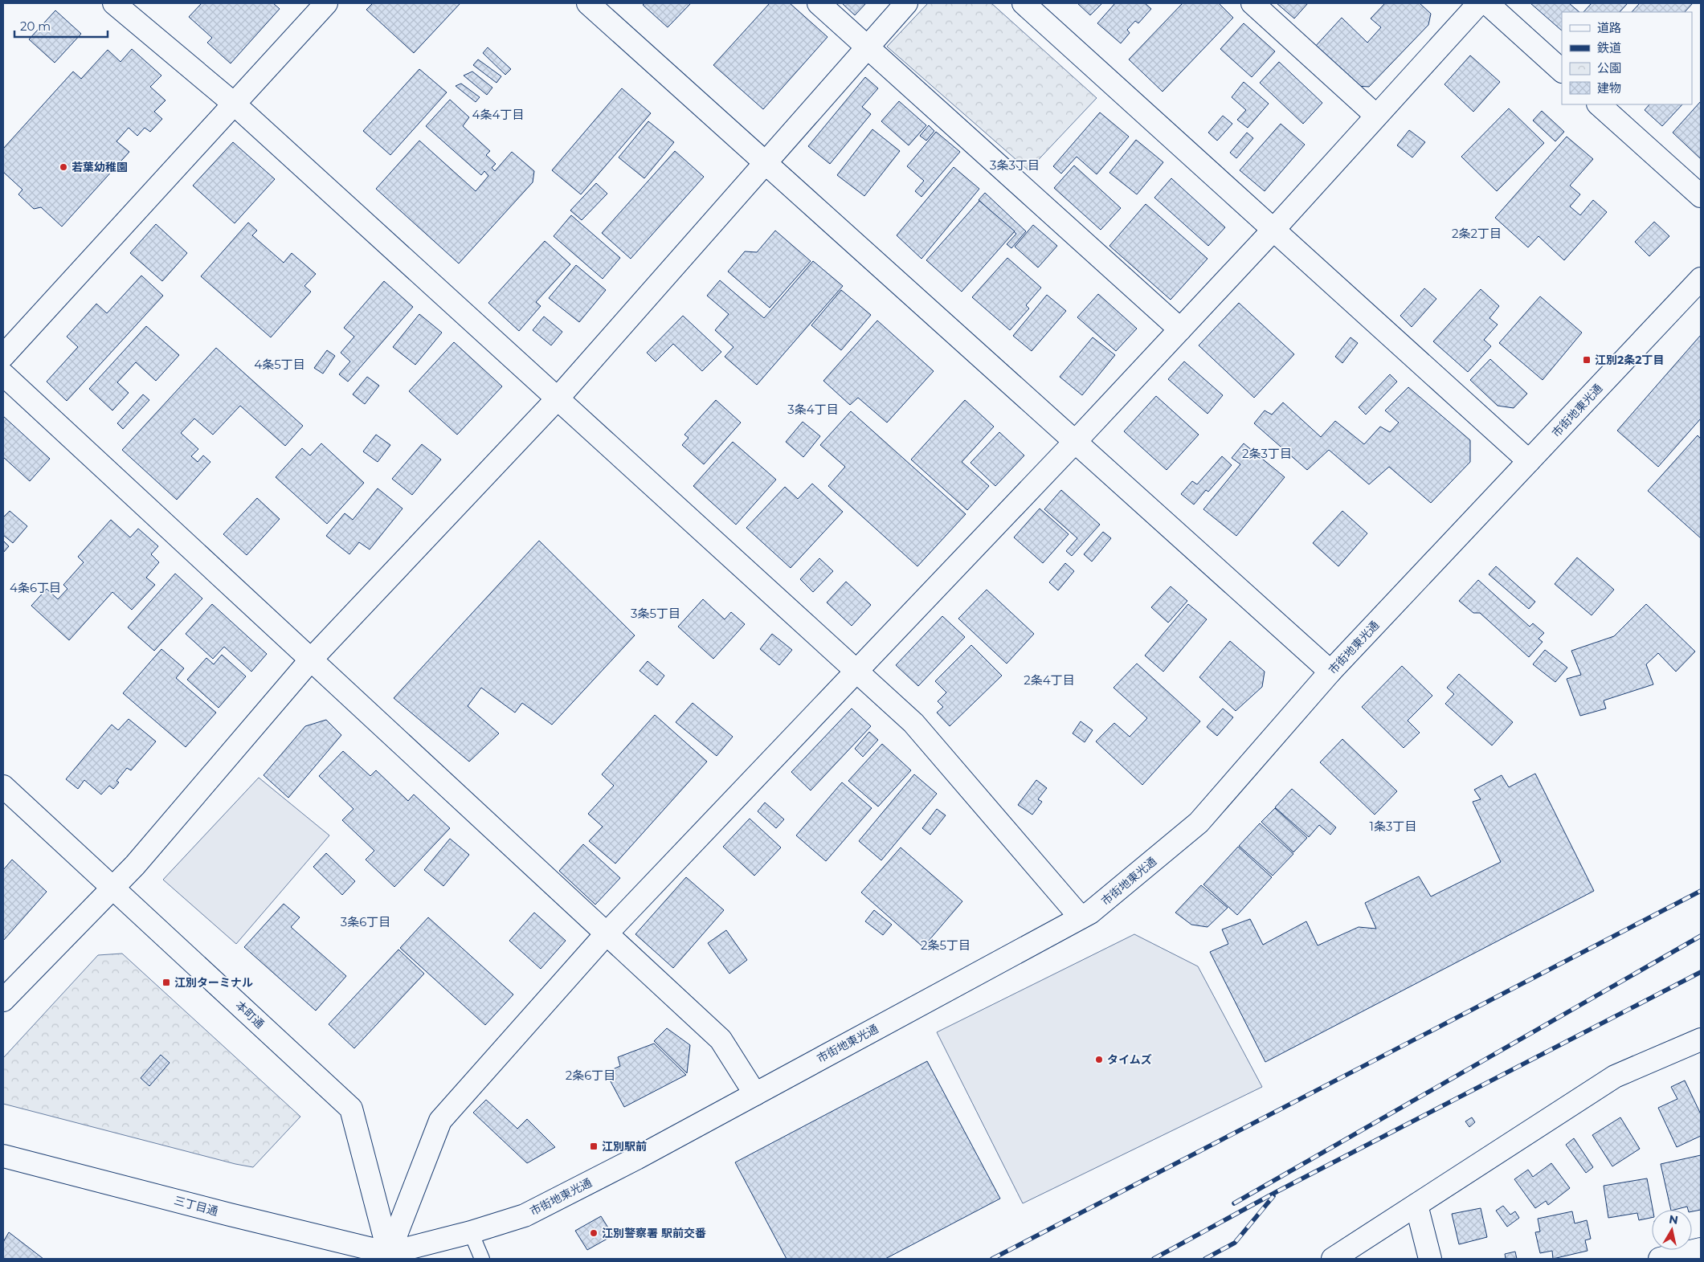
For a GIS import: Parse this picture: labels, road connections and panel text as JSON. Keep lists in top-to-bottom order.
{
  "streets": {
    "street": ["市街地東光通", "本町通", "三丁目通"]
  },
  "crossings": [
    ["市街地東光通", "本町通"],
    ["市街地東光通", "三丁目通"],
    ["本町通", "三丁目通"]
  ],
  "districts": [
    "4条4丁目",
    "3条3丁目",
    "2条2丁目",
    "4条5丁目",
    "3条4丁目",
    "2条3丁目",
    "4条6丁目",
    "3条5丁目",
    "2条4丁目",
    "1条3丁目",
    "3条6丁目",
    "2条5丁目",
    "2条6丁目"
  ],
  "places": {
    "other": ["若葉幼稚園", "タイムズ", "江別警察署 駅前交番"],
    "transit": ["江別2条2丁目", "江別ターミナル", "江別駅前"]
  },
  "legend": [
    "道路",
    "鉄道",
    "公園",
    "建物"
  ],
  "scale_bar": "20 m",
  "north": "top"
}
